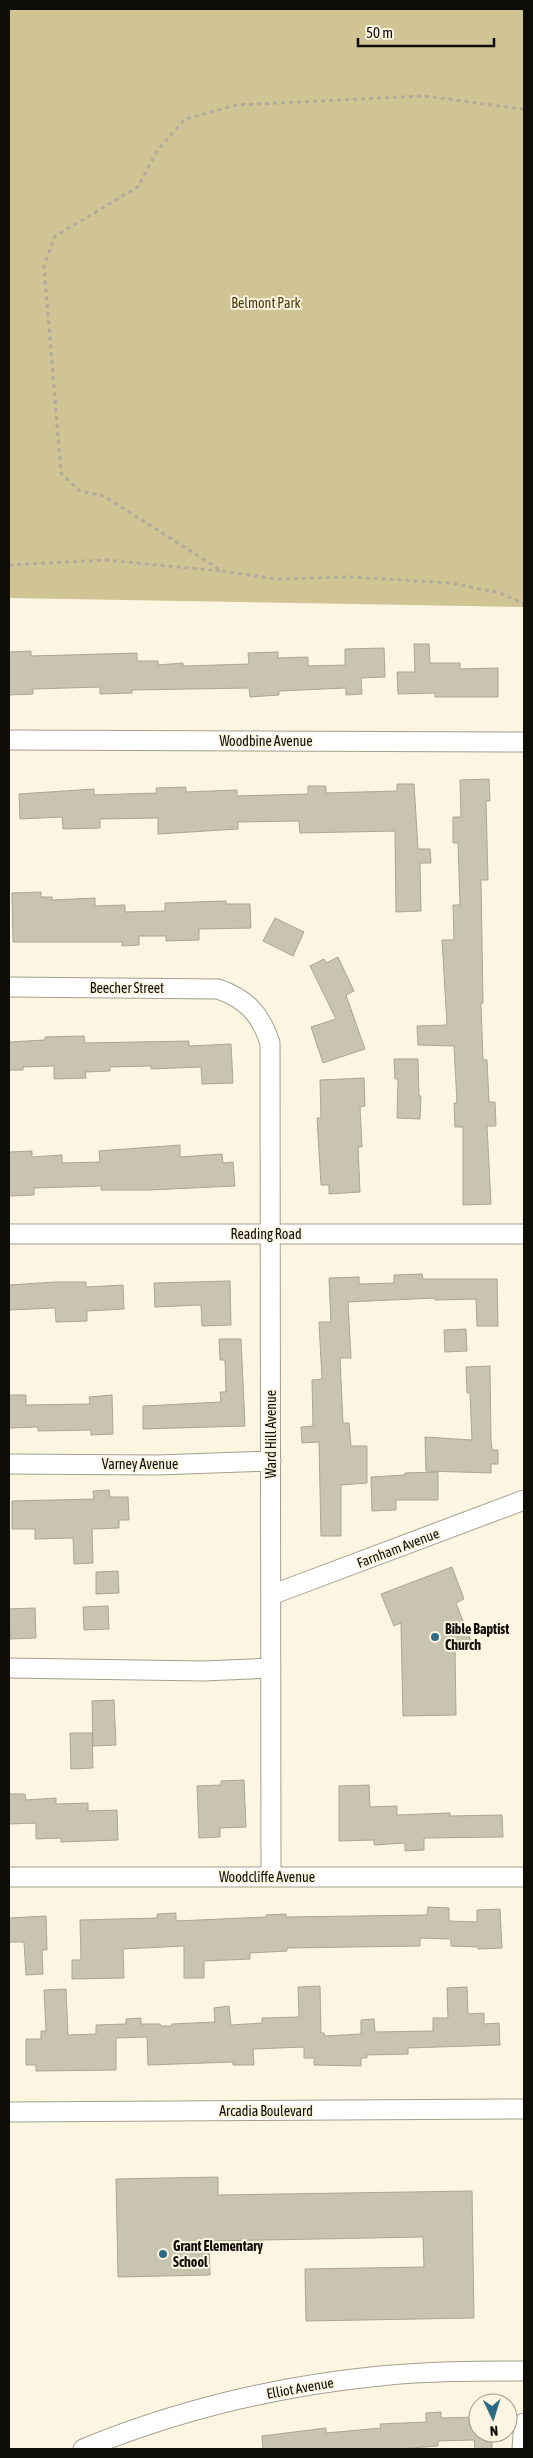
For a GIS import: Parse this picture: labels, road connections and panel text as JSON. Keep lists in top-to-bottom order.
{
  "streets": {
    "street": [
      "Woodbine Avenue",
      "Beecher Street",
      "Reading Road",
      "Ward Hill Avenue",
      "Varney Avenue",
      "Farnham Avenue",
      "Woodcliffe Avenue",
      "Arcadia Boulevard",
      "Elliot Avenue"
    ]
  },
  "crossings": [
    ["Beecher Street", "Ward Hill Avenue"],
    ["Reading Road", "Ward Hill Avenue"],
    ["Ward Hill Avenue", "Varney Avenue"],
    ["Ward Hill Avenue", "Farnham Avenue"],
    ["Ward Hill Avenue", "Woodcliffe Avenue"]
  ],
  "parks": ["Belmont Park"],
  "places": ["Bible Baptist Church", "Grant Elementary School"],
  "scale_bar": "50 m",
  "north": "bottom"
}
